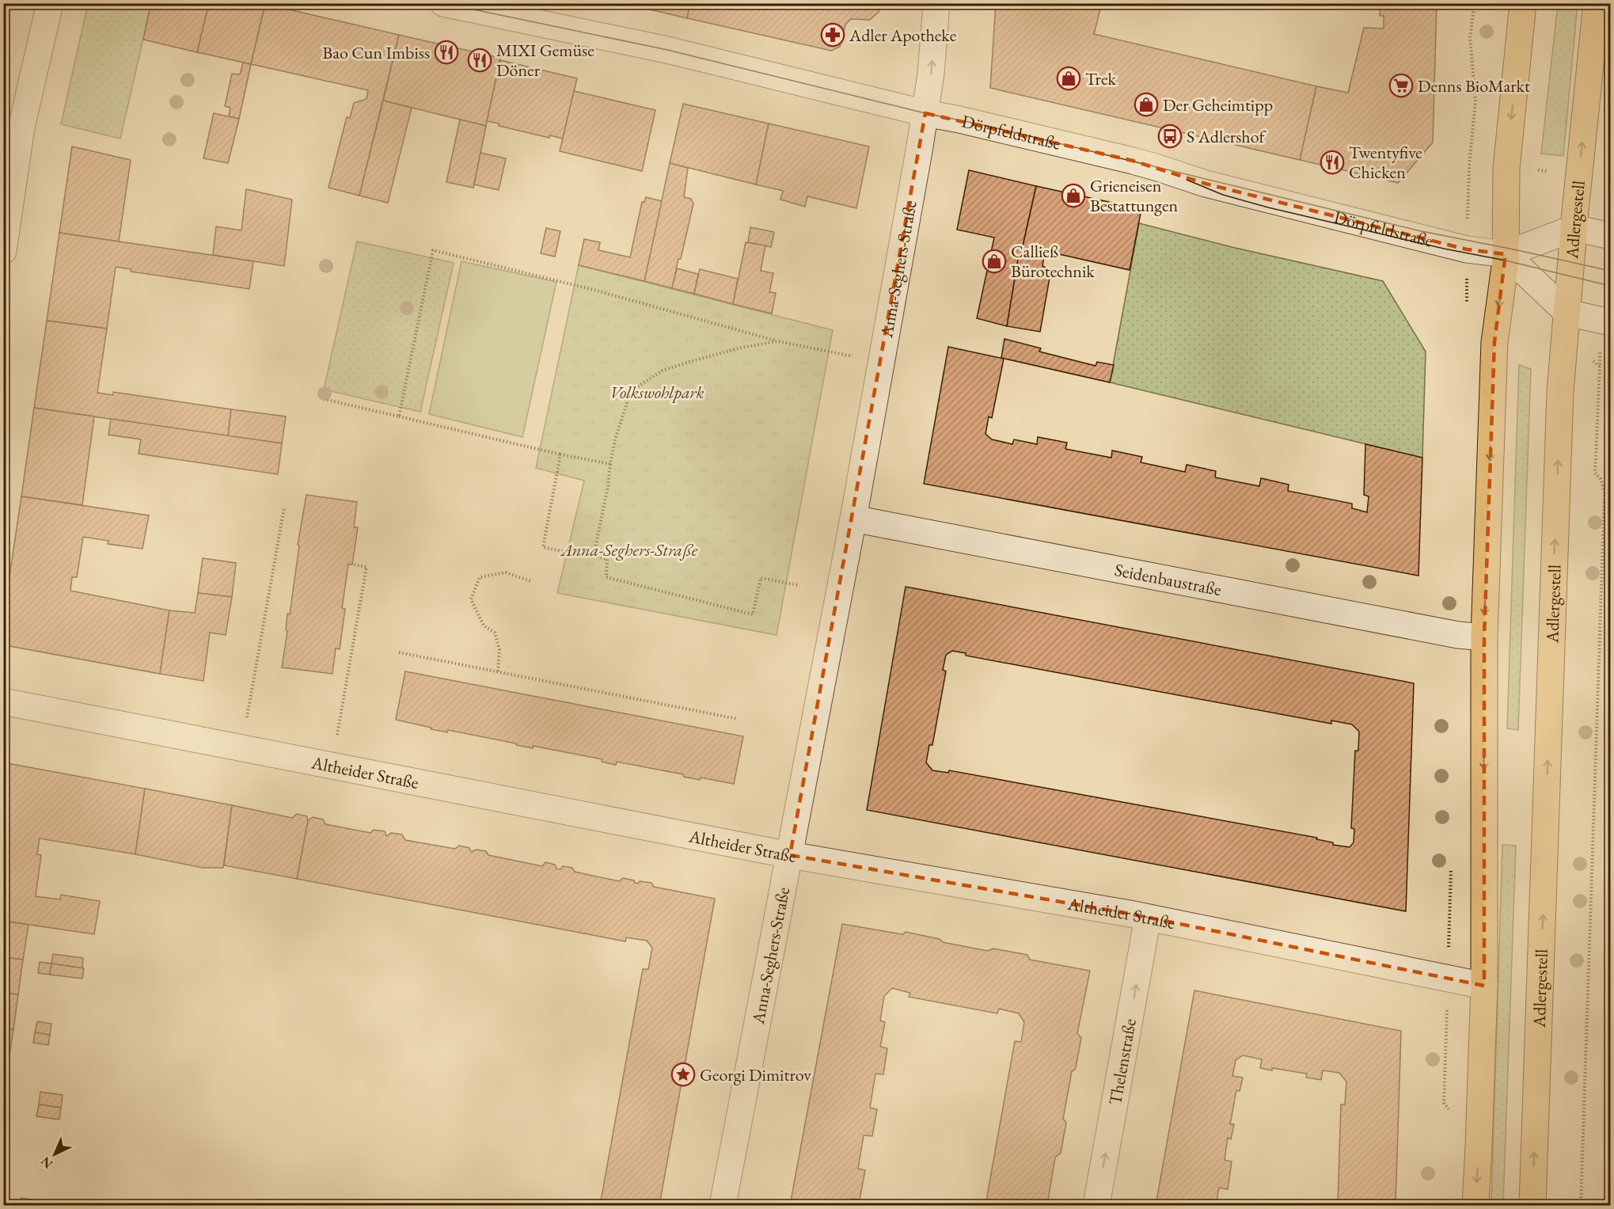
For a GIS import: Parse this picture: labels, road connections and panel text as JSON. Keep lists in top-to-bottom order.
{
  "streets": {
    "main road": ["Adlergestell"],
    "street": [
      "Dörpfeldstraße",
      "Anna-Seghers-Straße",
      "Seidenbaustraße",
      "Altheider Straße",
      "Thelenstraße"
    ]
  },
  "crossings": [
    ["Dörpfeldstraße", "Adlergestell"],
    ["Dörpfeldstraße", "Anna-Seghers-Straße"],
    ["Anna-Seghers-Straße", "Seidenbaustraße"],
    ["Anna-Seghers-Straße", "Altheider Straße"],
    ["Altheider Straße", "Thelenstraße"]
  ],
  "one_way": ["Thelenstraße"],
  "parks": ["Volkswohlpark", "Anna-Seghers-Straße"],
  "places": {
    "pharmacy": ["Adler Apotheke"],
    "restaurant": ["Bao Cun Imbiss", "MIXI Gemüse Döner", "Twentyfive Chicken"],
    "shop": [
      "Trek",
      "Der Geheimtipp",
      "Grieneisen Bestattungen",
      "Calließ Bürotechnik"
    ],
    "supermarket": ["Denns BioMarkt"],
    "bus stop": ["S Adlershof"],
    "place": ["Georgi Dimitrov"]
  },
  "north": "bottom left"
}
